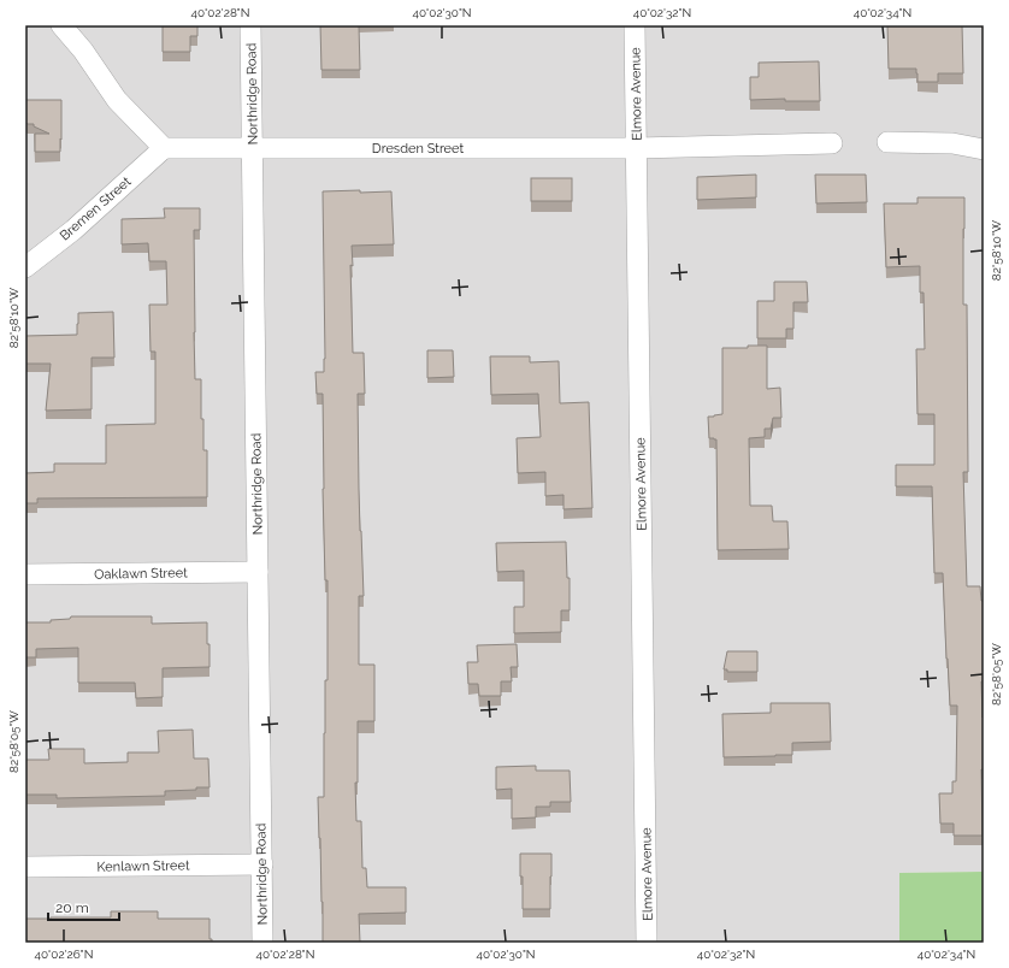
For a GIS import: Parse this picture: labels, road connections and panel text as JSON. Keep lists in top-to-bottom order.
{
  "streets": {
    "street": [
      "Northridge Road",
      "Elmore Avenue",
      "Dresden Street",
      "Bremen Street",
      "Oaklawn Street",
      "Kenlawn Street"
    ]
  },
  "crossings": [
    ["Northridge Road", "Dresden Street"],
    ["Northridge Road", "Oaklawn Street"],
    ["Northridge Road", "Kenlawn Street"],
    ["Elmore Avenue", "Dresden Street"],
    ["Dresden Street", "Bremen Street"]
  ],
  "scale_bar": "20 m",
  "coordinates": [
    "40°02'28\"N",
    "40°02'30\"N",
    "40°02'32\"N",
    "40°02'34\"N",
    "82°58'10\"W",
    "82°58'05\"W",
    "40°02'26\"N"
  ]
}
